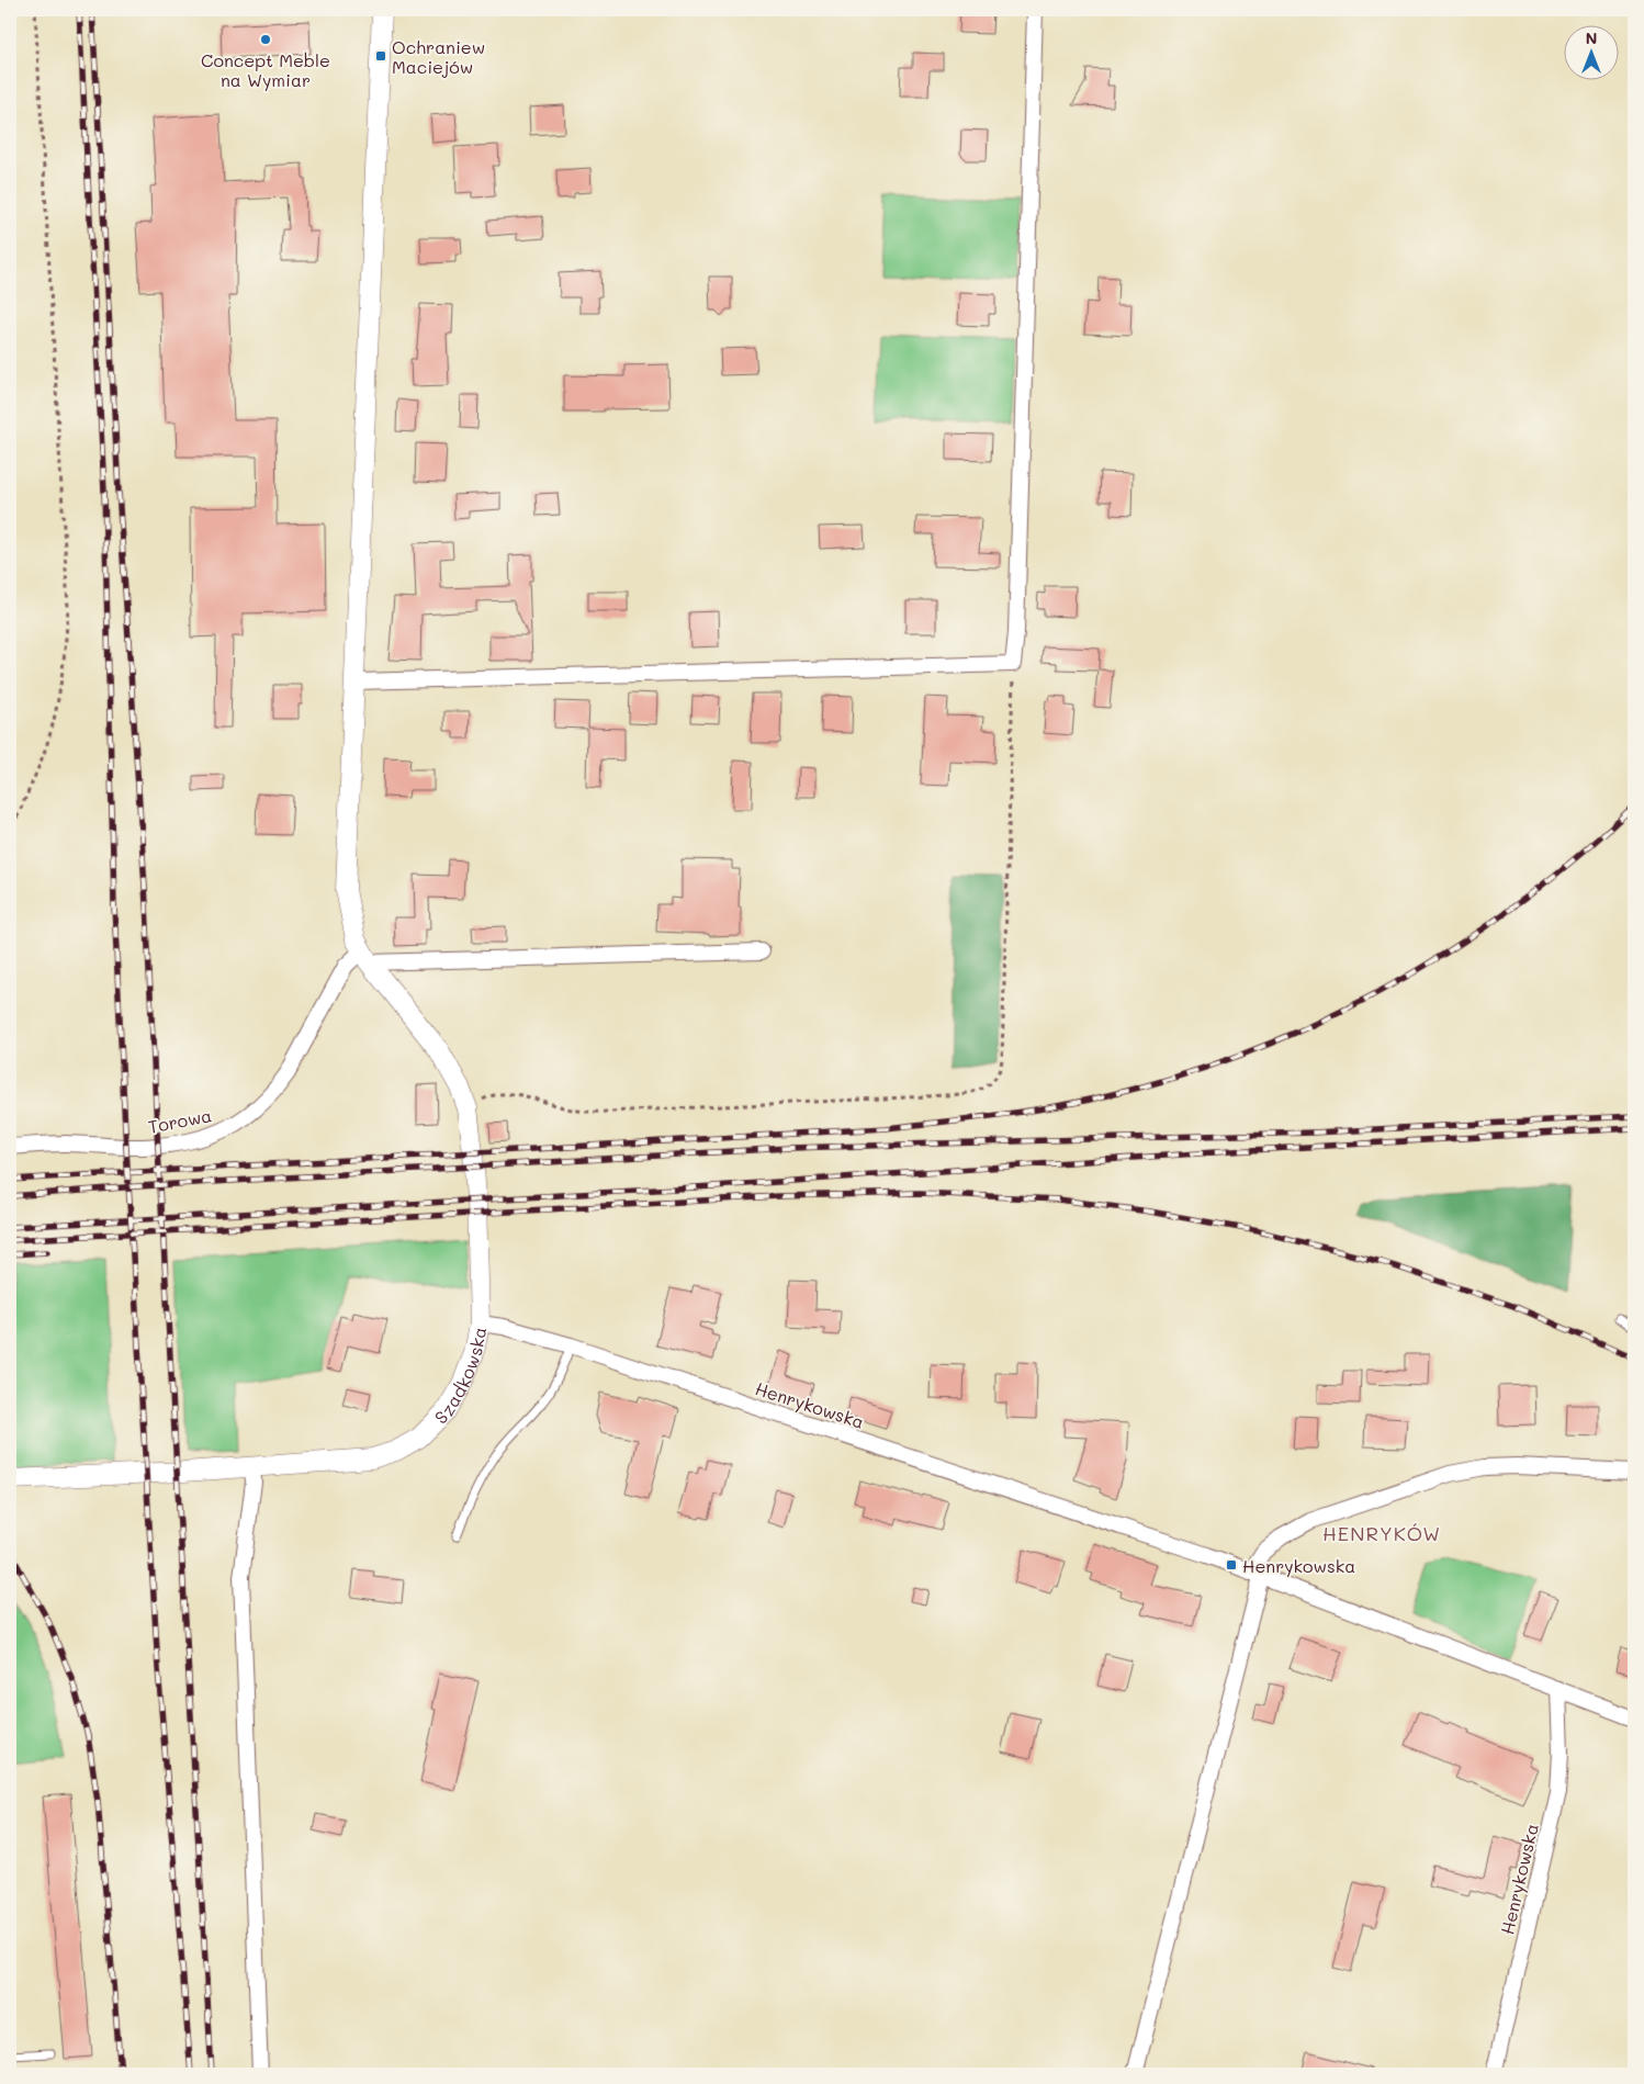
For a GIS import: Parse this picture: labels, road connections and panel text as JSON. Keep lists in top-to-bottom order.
{
  "streets": {
    "street": ["Torowa", "Szadkowska", "Henrykowska"]
  },
  "crossings": [
    ["Torowa", "Szadkowska"],
    ["Szadkowska", "Henrykowska"]
  ],
  "districts": ["HENRYKÓW"],
  "places": {
    "other": ["Concept Meble na Wymiar"],
    "transit": ["Ochraniew Maciejów", "Henrykowska"]
  },
  "north": "top"
}
